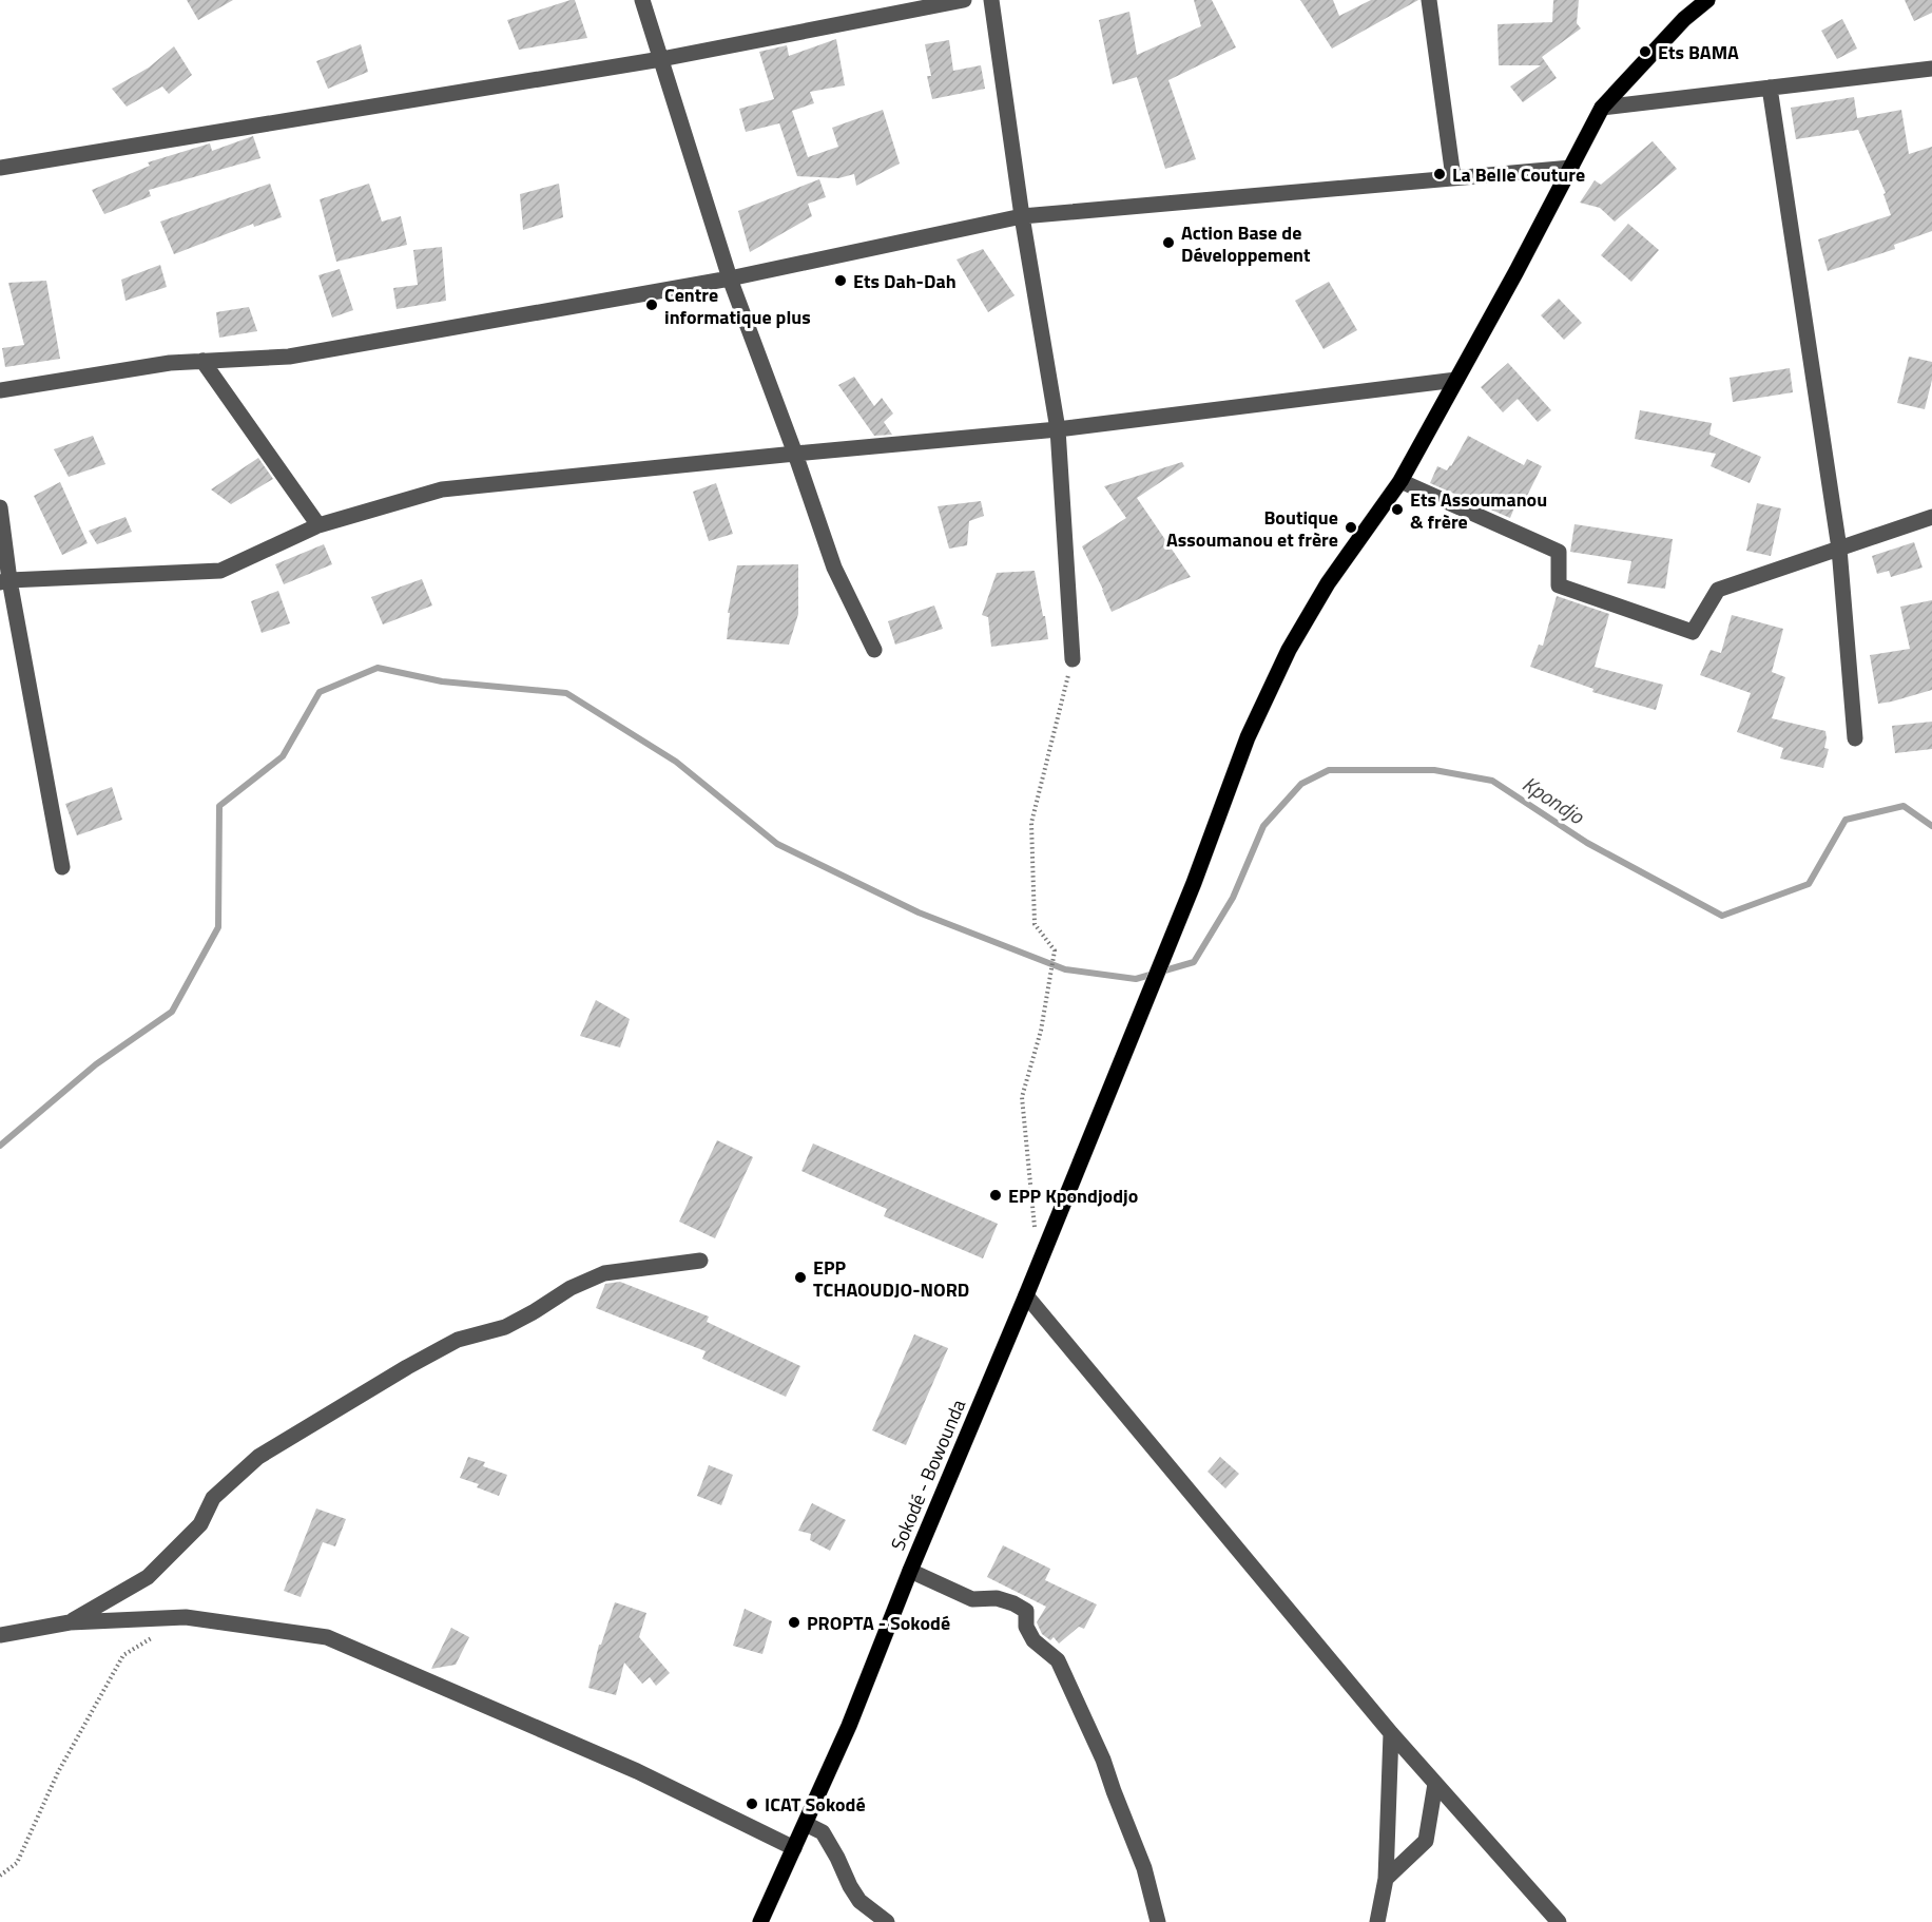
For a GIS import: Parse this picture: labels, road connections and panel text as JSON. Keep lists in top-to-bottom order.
{
  "streets": {
    "main road": ["Sokodé - Bowounda"]
  },
  "water": ["Kpondjo"],
  "places": [
    "Ets BAMA",
    "La Belle Couture",
    "Action Base de Développement",
    "Ets Dah-Dah",
    "Centre informatique plus",
    "Ets Assoumanou & frère",
    "Boutique Assoumanou et frère",
    "EPP Kpondjodjo",
    "EPP TCHAOUDJO-NORD",
    "PROPTA - Sokodé",
    "ICAT Sokodé"
  ]
}
